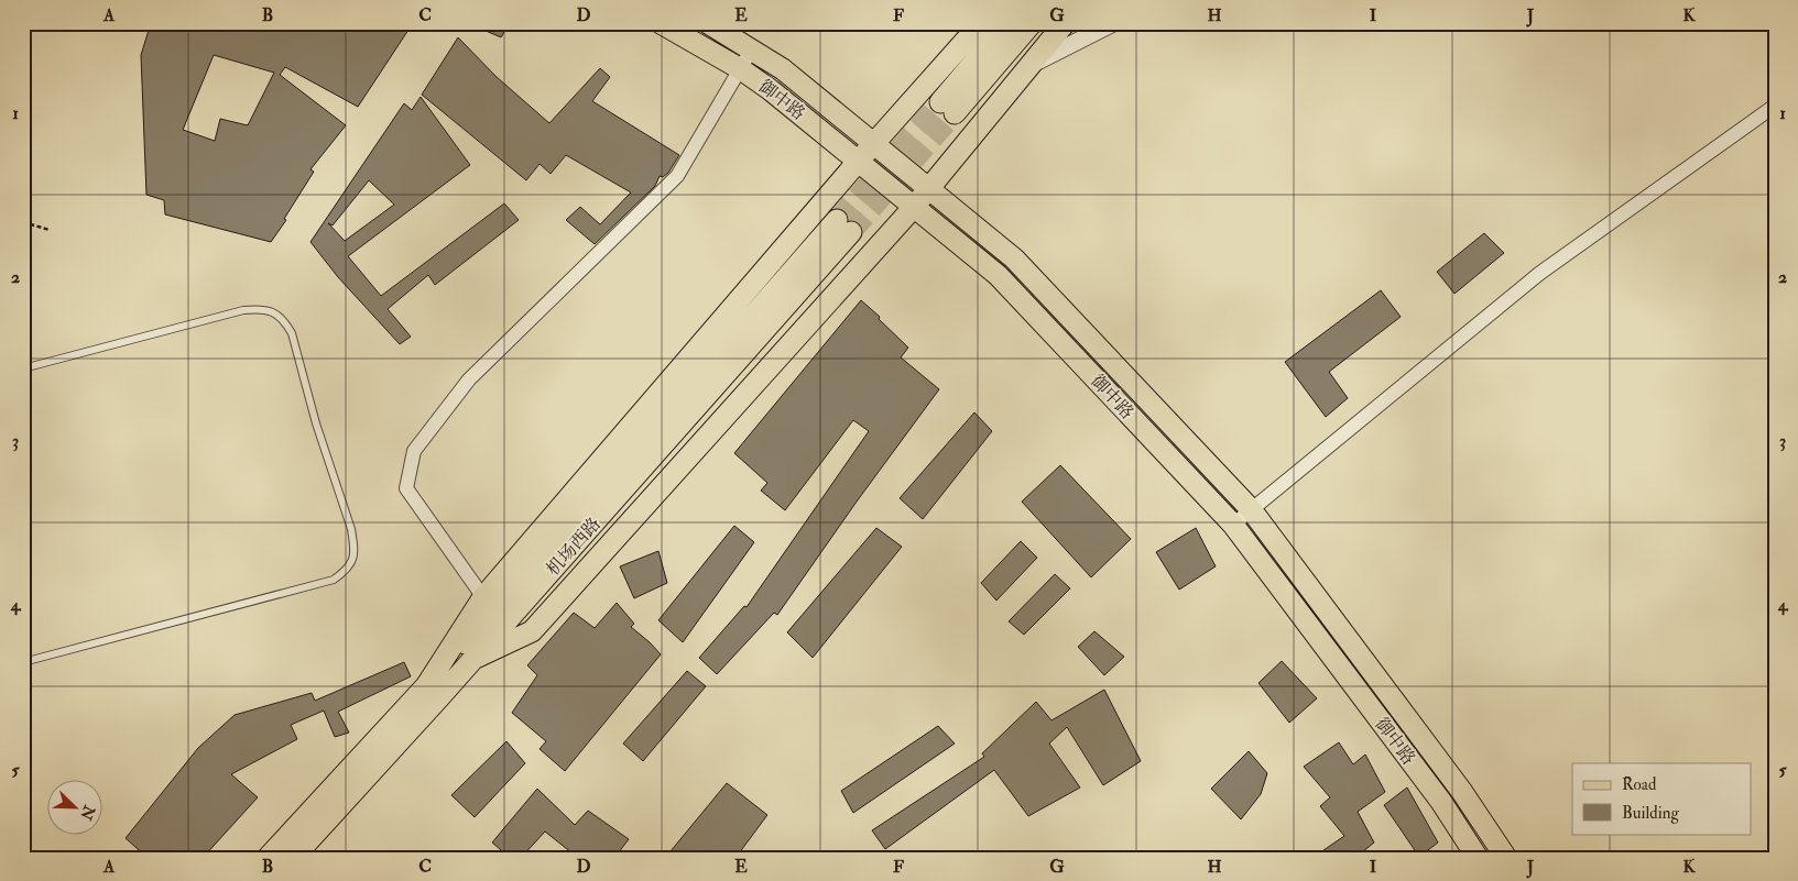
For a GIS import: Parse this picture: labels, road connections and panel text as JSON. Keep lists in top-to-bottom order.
{
  "streets": {
    "main road": ["御中路", "机场西路"]
  },
  "legend": ["Road", "Building"],
  "north": "bottom right",
  "grid": {
    "columns": [
      "A",
      "B",
      "C",
      "D",
      "E",
      "F",
      "G",
      "H",
      "I",
      "J",
      "K"
    ],
    "rows": [
      "1",
      "2",
      "3",
      "4",
      "5"
    ]
  }
}
